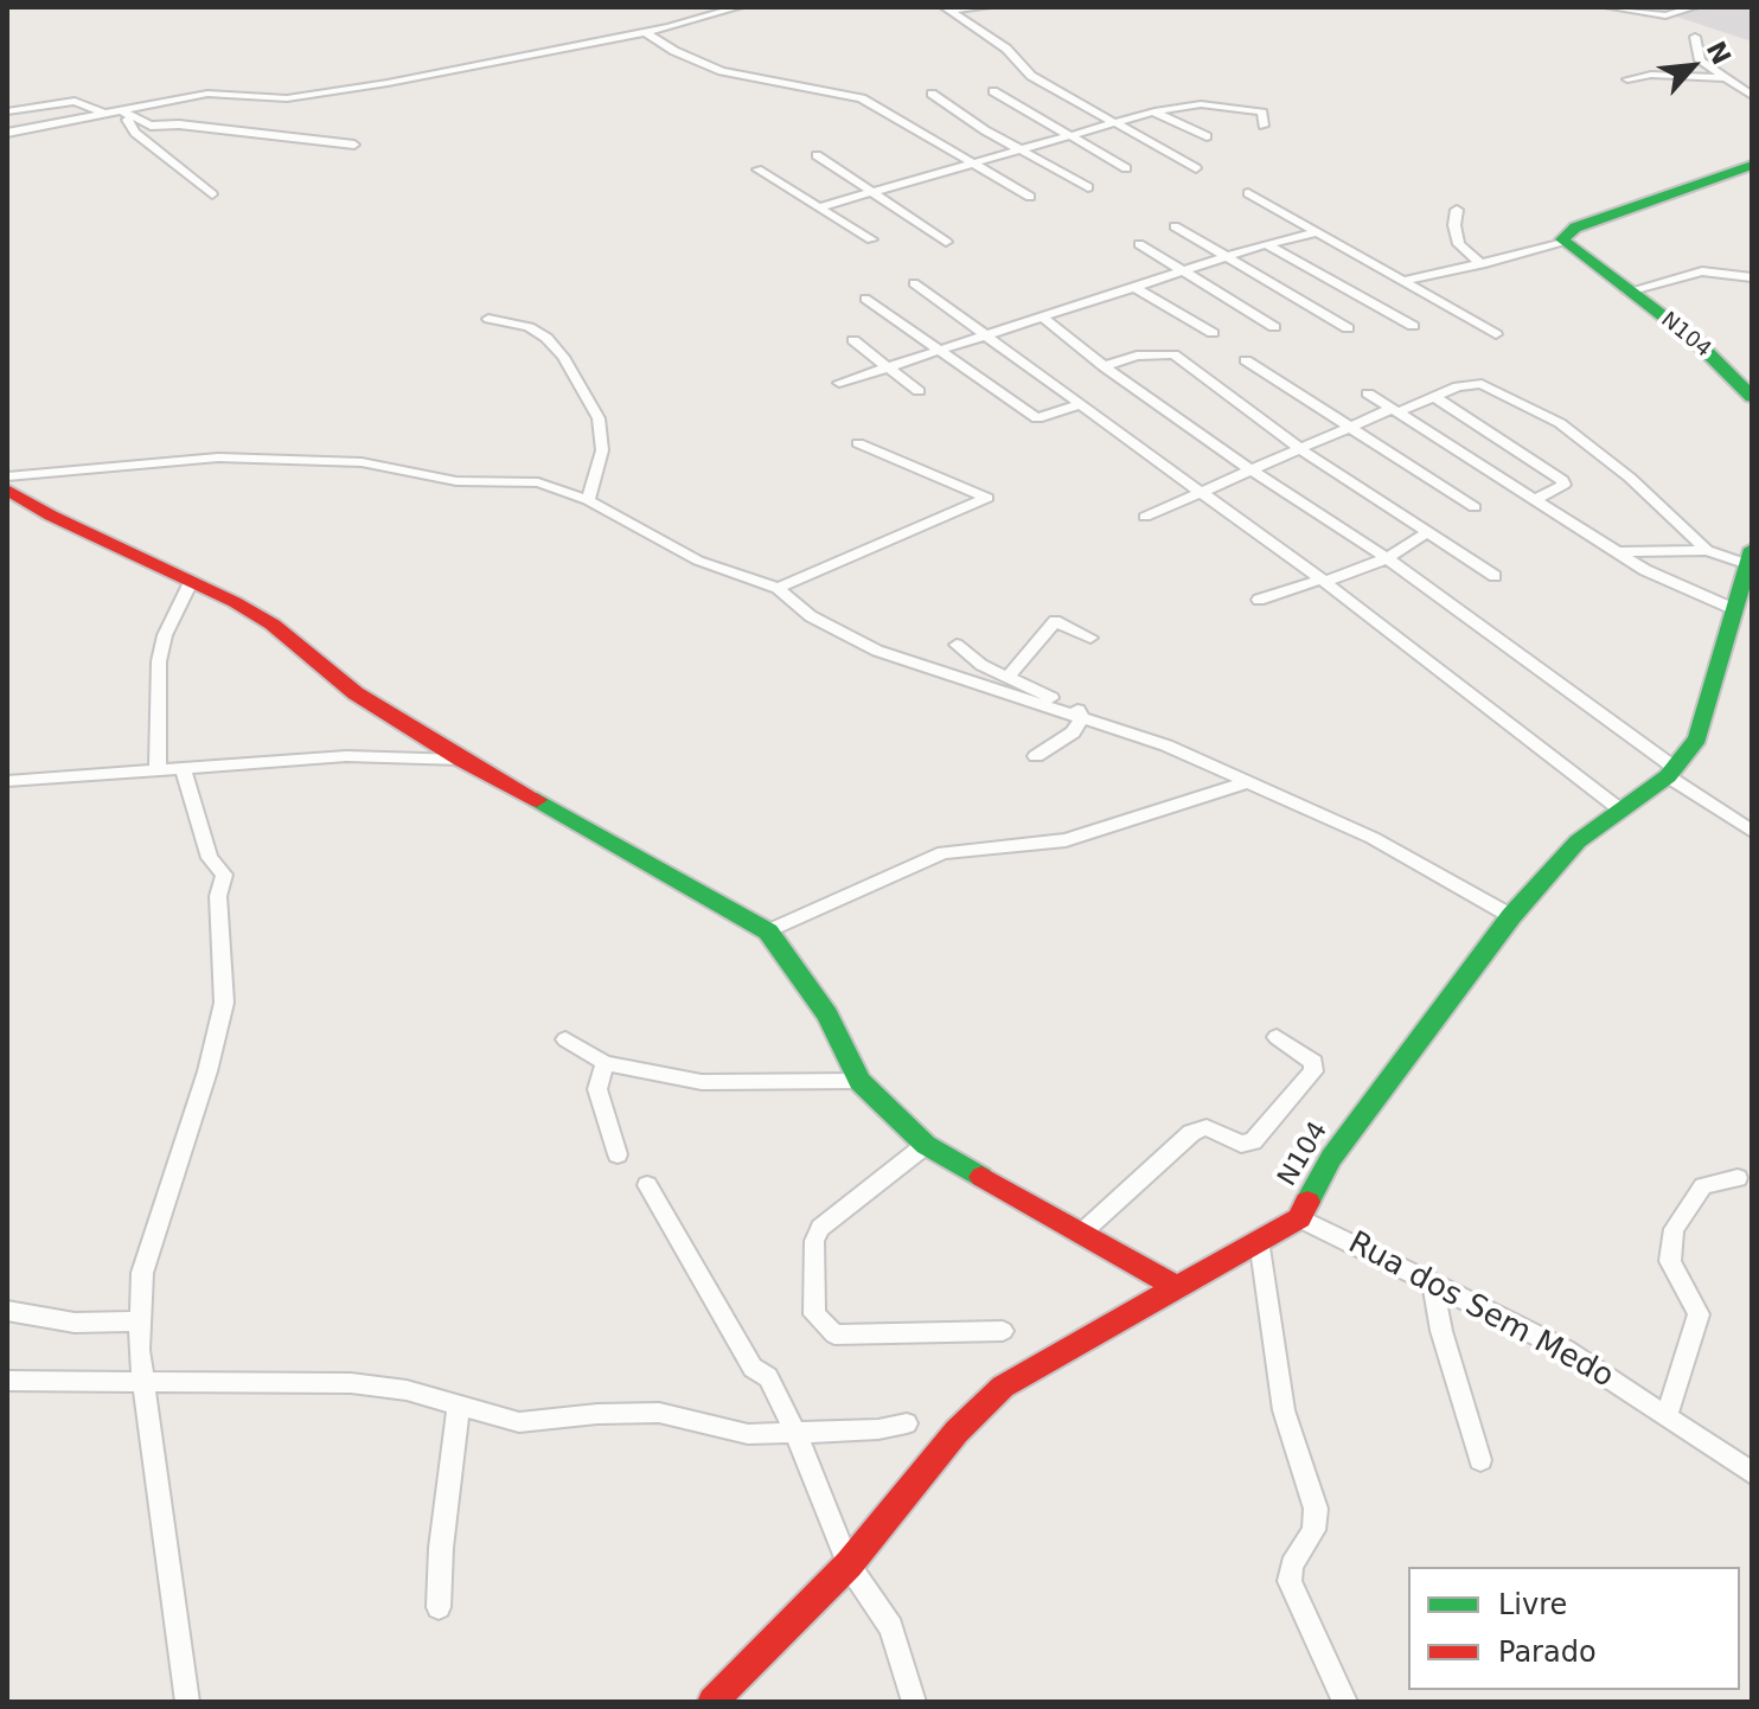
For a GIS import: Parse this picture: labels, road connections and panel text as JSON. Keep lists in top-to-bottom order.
{
  "streets": {
    "street": ["N104", "Rua dos Sem Medo"]
  },
  "crossings": [
    ["N104", "Rua dos Sem Medo"]
  ],
  "legend": ["Livre", "Parado"],
  "north": "top right"
}
